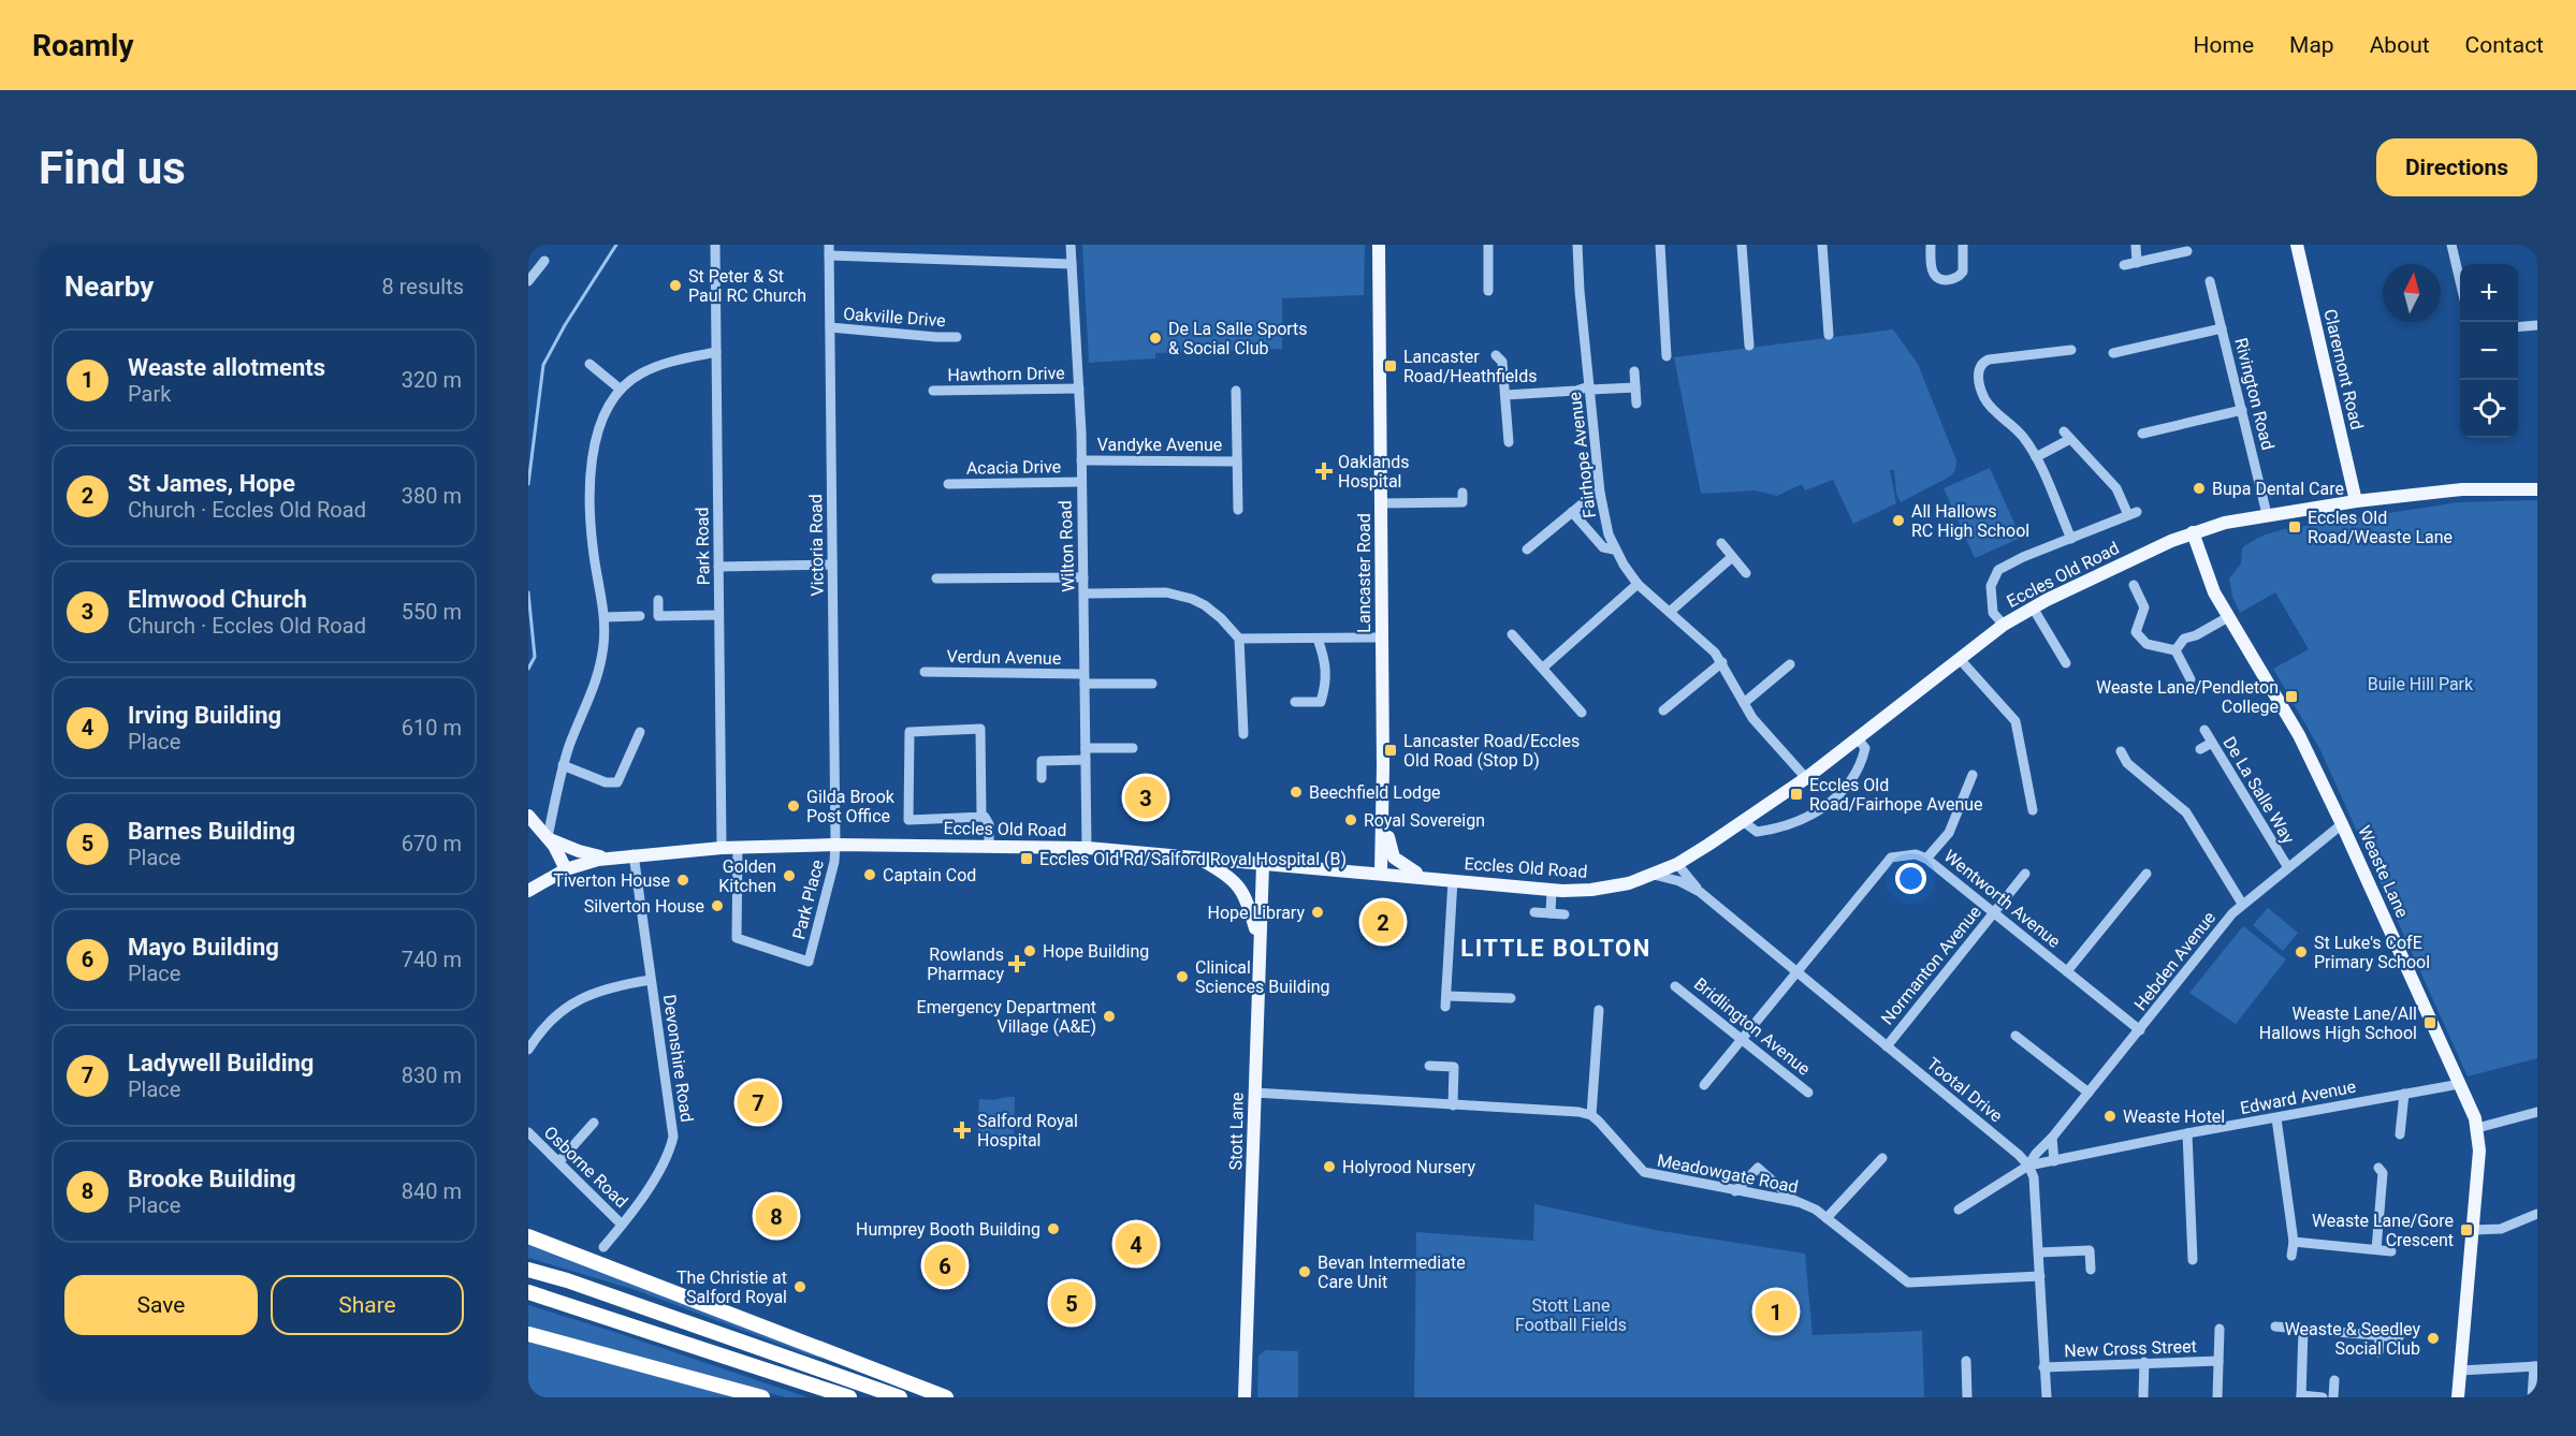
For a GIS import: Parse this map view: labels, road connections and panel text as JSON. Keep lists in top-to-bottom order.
{
  "streets": {
    "main road": [
      "Claremont Road",
      "Lancaster Road",
      "Eccles Old Road",
      "Weaste Lane",
      "Stott Lane"
    ],
    "street": [
      "Oakville Drive",
      "Hawthorn Drive",
      "Rivington Road",
      "Vandyke Avenue",
      "Fairhope Avenue",
      "Acacia Drive",
      "Victoria Road",
      "Park Road",
      "Wilton Road",
      "Verdun Avenue",
      "De La Salle Way",
      "Wentworth Avenue",
      "Park Place",
      "Hebden Avenue",
      "Normanton Avenue",
      "Bridlington Avenue",
      "Devonshire Road",
      "Tootal Drive",
      "Edward Avenue",
      "Osborne Road",
      "Meadowgate Road",
      "New Cross Street"
    ]
  },
  "crossings": [
    ["Oakville Drive", "Victoria Road"],
    ["Claremont Road", "Eccles Old Road"],
    ["Hawthorn Drive", "Wilton Road"],
    ["Rivington Road", "Eccles Old Road"],
    ["Vandyke Avenue", "Wilton Road"],
    ["Fairhope Avenue", "Eccles Old Road"],
    ["Acacia Drive", "Wilton Road"],
    ["Victoria Road", "Eccles Old Road"],
    ["Victoria Road", "Park Place"],
    ["Park Road", "Eccles Old Road"],
    ["Wilton Road", "Eccles Old Road"],
    ["Wilton Road", "Verdun Avenue"],
    ["Lancaster Road", "Eccles Old Road"],
    ["Eccles Old Road", "Weaste Lane"],
    ["Eccles Old Road", "Park Place"],
    ["Eccles Old Road", "Devonshire Road"],
    ["Eccles Old Road", "Tootal Drive"],
    ["Eccles Old Road", "Stott Lane"],
    ["De La Salle Way", "Hebden Avenue"],
    ["Weaste Lane", "Hebden Avenue"],
    ["Weaste Lane", "Edward Avenue"],
    ["Wentworth Avenue", "Hebden Avenue"],
    ["Wentworth Avenue", "Normanton Avenue"],
    ["Wentworth Avenue", "Bridlington Avenue"],
    ["Wentworth Avenue", "Tootal Drive"],
    ["Hebden Avenue", "Tootal Drive"],
    ["Hebden Avenue", "Edward Avenue"],
    ["Normanton Avenue", "Tootal Drive"],
    ["Devonshire Road", "Osborne Road"],
    ["Tootal Drive", "Edward Avenue"]
  ],
  "districts": ["LITTLE BOLTON"],
  "parks": ["Buile Hill Park", "Stott Lane Football Fields"],
  "places": {
    "other": [
      "St Peter & St Paul RC Church",
      "De La Salle Sports & Social Club",
      "Bupa Dental Care",
      "All Hallows RC High School",
      "Beechfield Lodge",
      "Gilda Brook Post Office",
      "Royal Sovereign",
      "Captain Cod",
      "Golden Kitchen",
      "Tiverton House",
      "Silverton House",
      "Hope Library",
      "Hope Building",
      "St Luke's CofE Primary School",
      "Clinical Sciences Building",
      "Emergency Department Village (A&E)",
      "Weaste Hotel",
      "Holyrood Nursery",
      "Humprey Booth Building",
      "Bevan Intermediate Care Unit",
      "The Christie at Salford Royal",
      "Weaste & Seedley Social Club"
    ],
    "transit": [
      "Lancaster Road/Heathfields",
      "Eccles Old Road/Weaste Lane",
      "Weaste Lane/Pendleton College",
      "Lancaster Road/Eccles Old Road (Stop D)",
      "Eccles Old Road/Fairhope Avenue",
      "Eccles Old Rd/Salford Royal Hospital (B)",
      "Weaste Lane/All Hallows High School",
      "Weaste Lane/Gore Crescent"
    ],
    "health": ["Oaklands Hospital", "Rowlands Pharmacy", "Salford Royal Hospital"]
  },
  "north": "top",
  "page": {
    "header": "Roamly",
    "nav": [
      "Home",
      "Map",
      "About",
      "Contact"
    ],
    "buttons": [
      "Directions",
      ["Save", "Share"]
    ],
    "title": "Find us",
    "heading": ["Nearby", "8 results"],
    "map_buttons": ["+", "−"],
    "list": [
      {
        "mark": "1",
        "name": "Weaste allotments",
        "note": "Park",
        "value": "320 m"
      },
      {
        "mark": "2",
        "name": "St James, Hope",
        "note": "Church · Eccles Old Road",
        "value": "380 m"
      },
      {
        "mark": "3",
        "name": "Elmwood Church",
        "note": "Church · Eccles Old Road",
        "value": "550 m"
      },
      {
        "mark": "4",
        "name": "Irving Building",
        "note": "Place",
        "value": "610 m"
      },
      {
        "mark": "5",
        "name": "Barnes Building",
        "note": "Place",
        "value": "670 m"
      },
      {
        "mark": "6",
        "name": "Mayo Building",
        "note": "Place",
        "value": "740 m"
      },
      {
        "mark": "7",
        "name": "Ladywell Building",
        "note": "Place",
        "value": "830 m"
      },
      {
        "mark": "8",
        "name": "Brooke Building",
        "note": "Place",
        "value": "840 m"
      }
    ],
    "pins": [
      "3",
      "2",
      "7",
      "8",
      "4",
      "6",
      "5",
      "1"
    ]
  }
}
